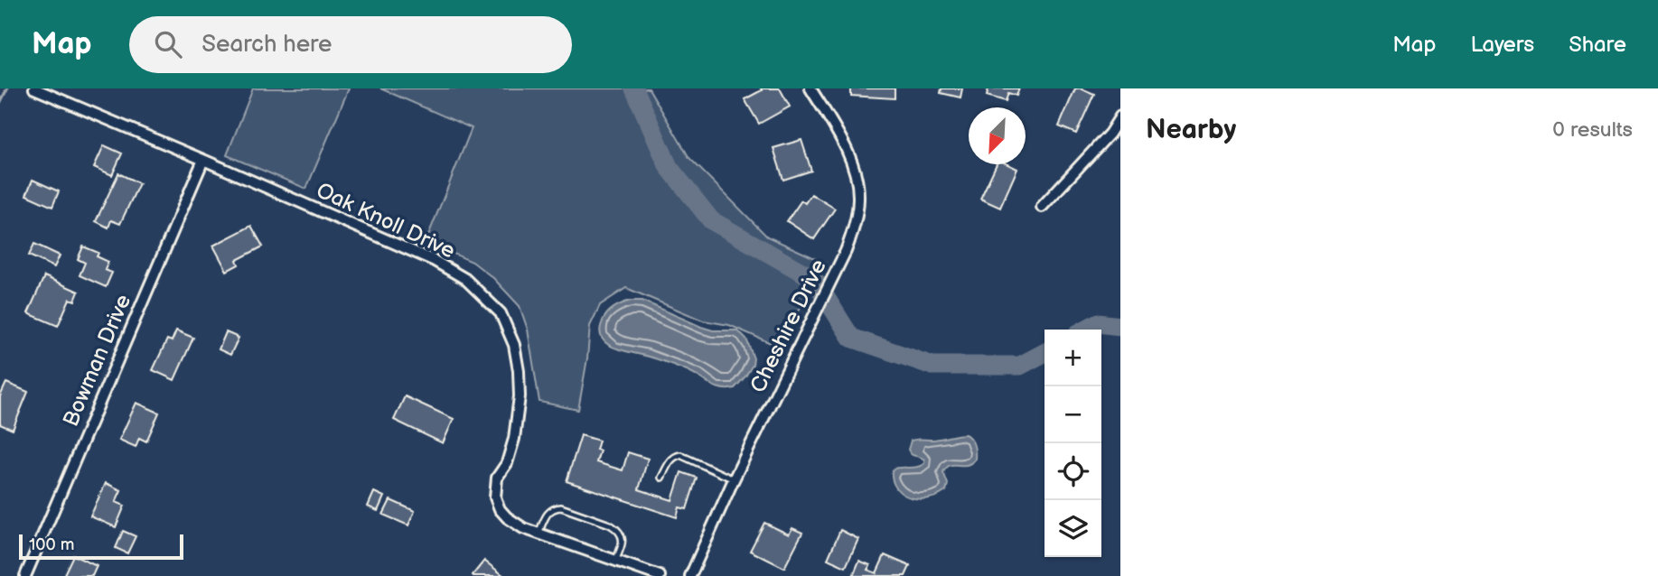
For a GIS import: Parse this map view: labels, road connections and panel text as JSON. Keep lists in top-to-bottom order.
{
  "streets": {
    "street": ["Oak Knoll Drive", "Cheshire Drive", "Bowman Drive"]
  },
  "crossings": [
    ["Oak Knoll Drive", "Bowman Drive"]
  ],
  "scale_bar": "100 m",
  "north": "bottom left",
  "page": {
    "header": "Map",
    "search": "Search here",
    "nav": ["Map", "Layers", "Share"],
    "heading": ["Nearby", "0 results"],
    "map_buttons": ["+", "−"],
    "scale": "100 m"
  }
}
